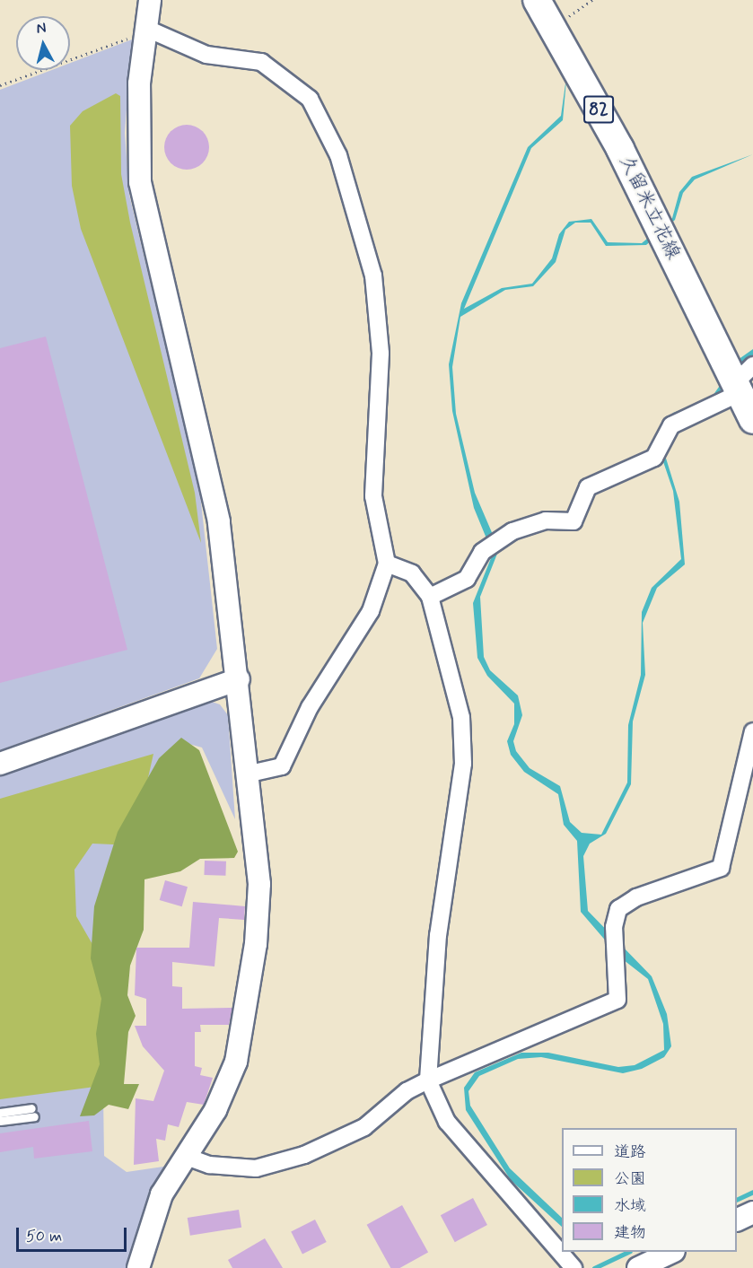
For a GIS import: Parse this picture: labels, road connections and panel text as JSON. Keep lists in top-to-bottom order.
{
  "streets": {
    "main road": ["82", "久留米立花線"]
  },
  "legend": [
    "道路",
    "公園",
    "水域",
    "建物"
  ],
  "scale_bar": "50 m",
  "north": "top"
}
